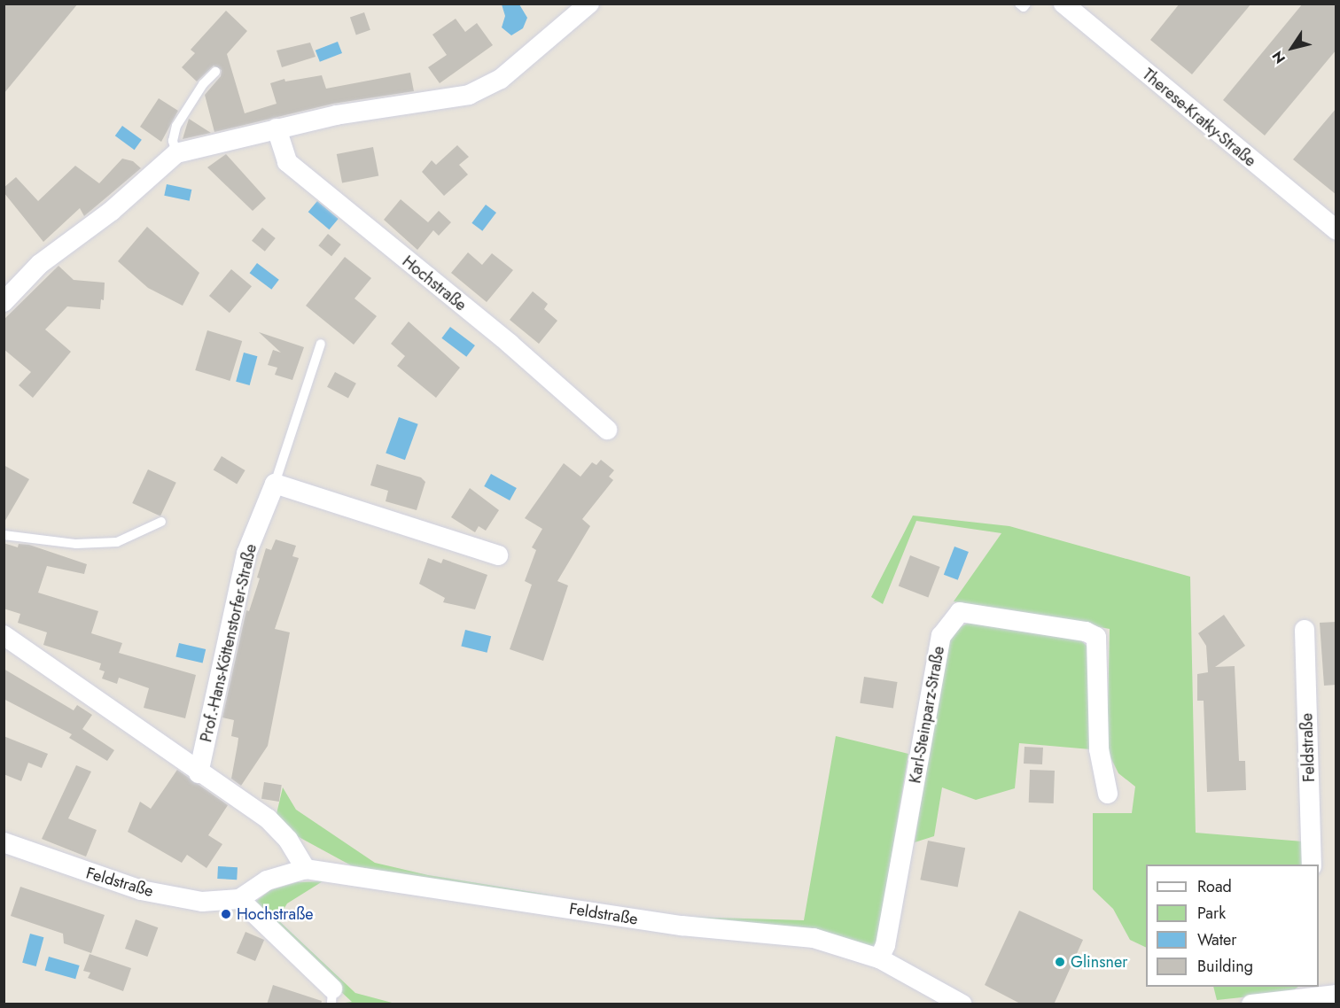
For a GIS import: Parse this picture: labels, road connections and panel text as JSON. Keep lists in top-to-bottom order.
{
  "streets": {
    "street": [
      "Therese-Kratky-Straße",
      "Hochstraße",
      "Prof.-Hans-Köttenstorfer-Straße",
      "Karl-Steinparz-Straße",
      "Feldstraße"
    ]
  },
  "crossings": [
    ["Karl-Steinparz-Straße", "Feldstraße"]
  ],
  "places": ["Hochstraße", "Glinsner"],
  "legend": [
    "Road",
    "Park",
    "Water",
    "Building"
  ],
  "north": "bottom left"
}
